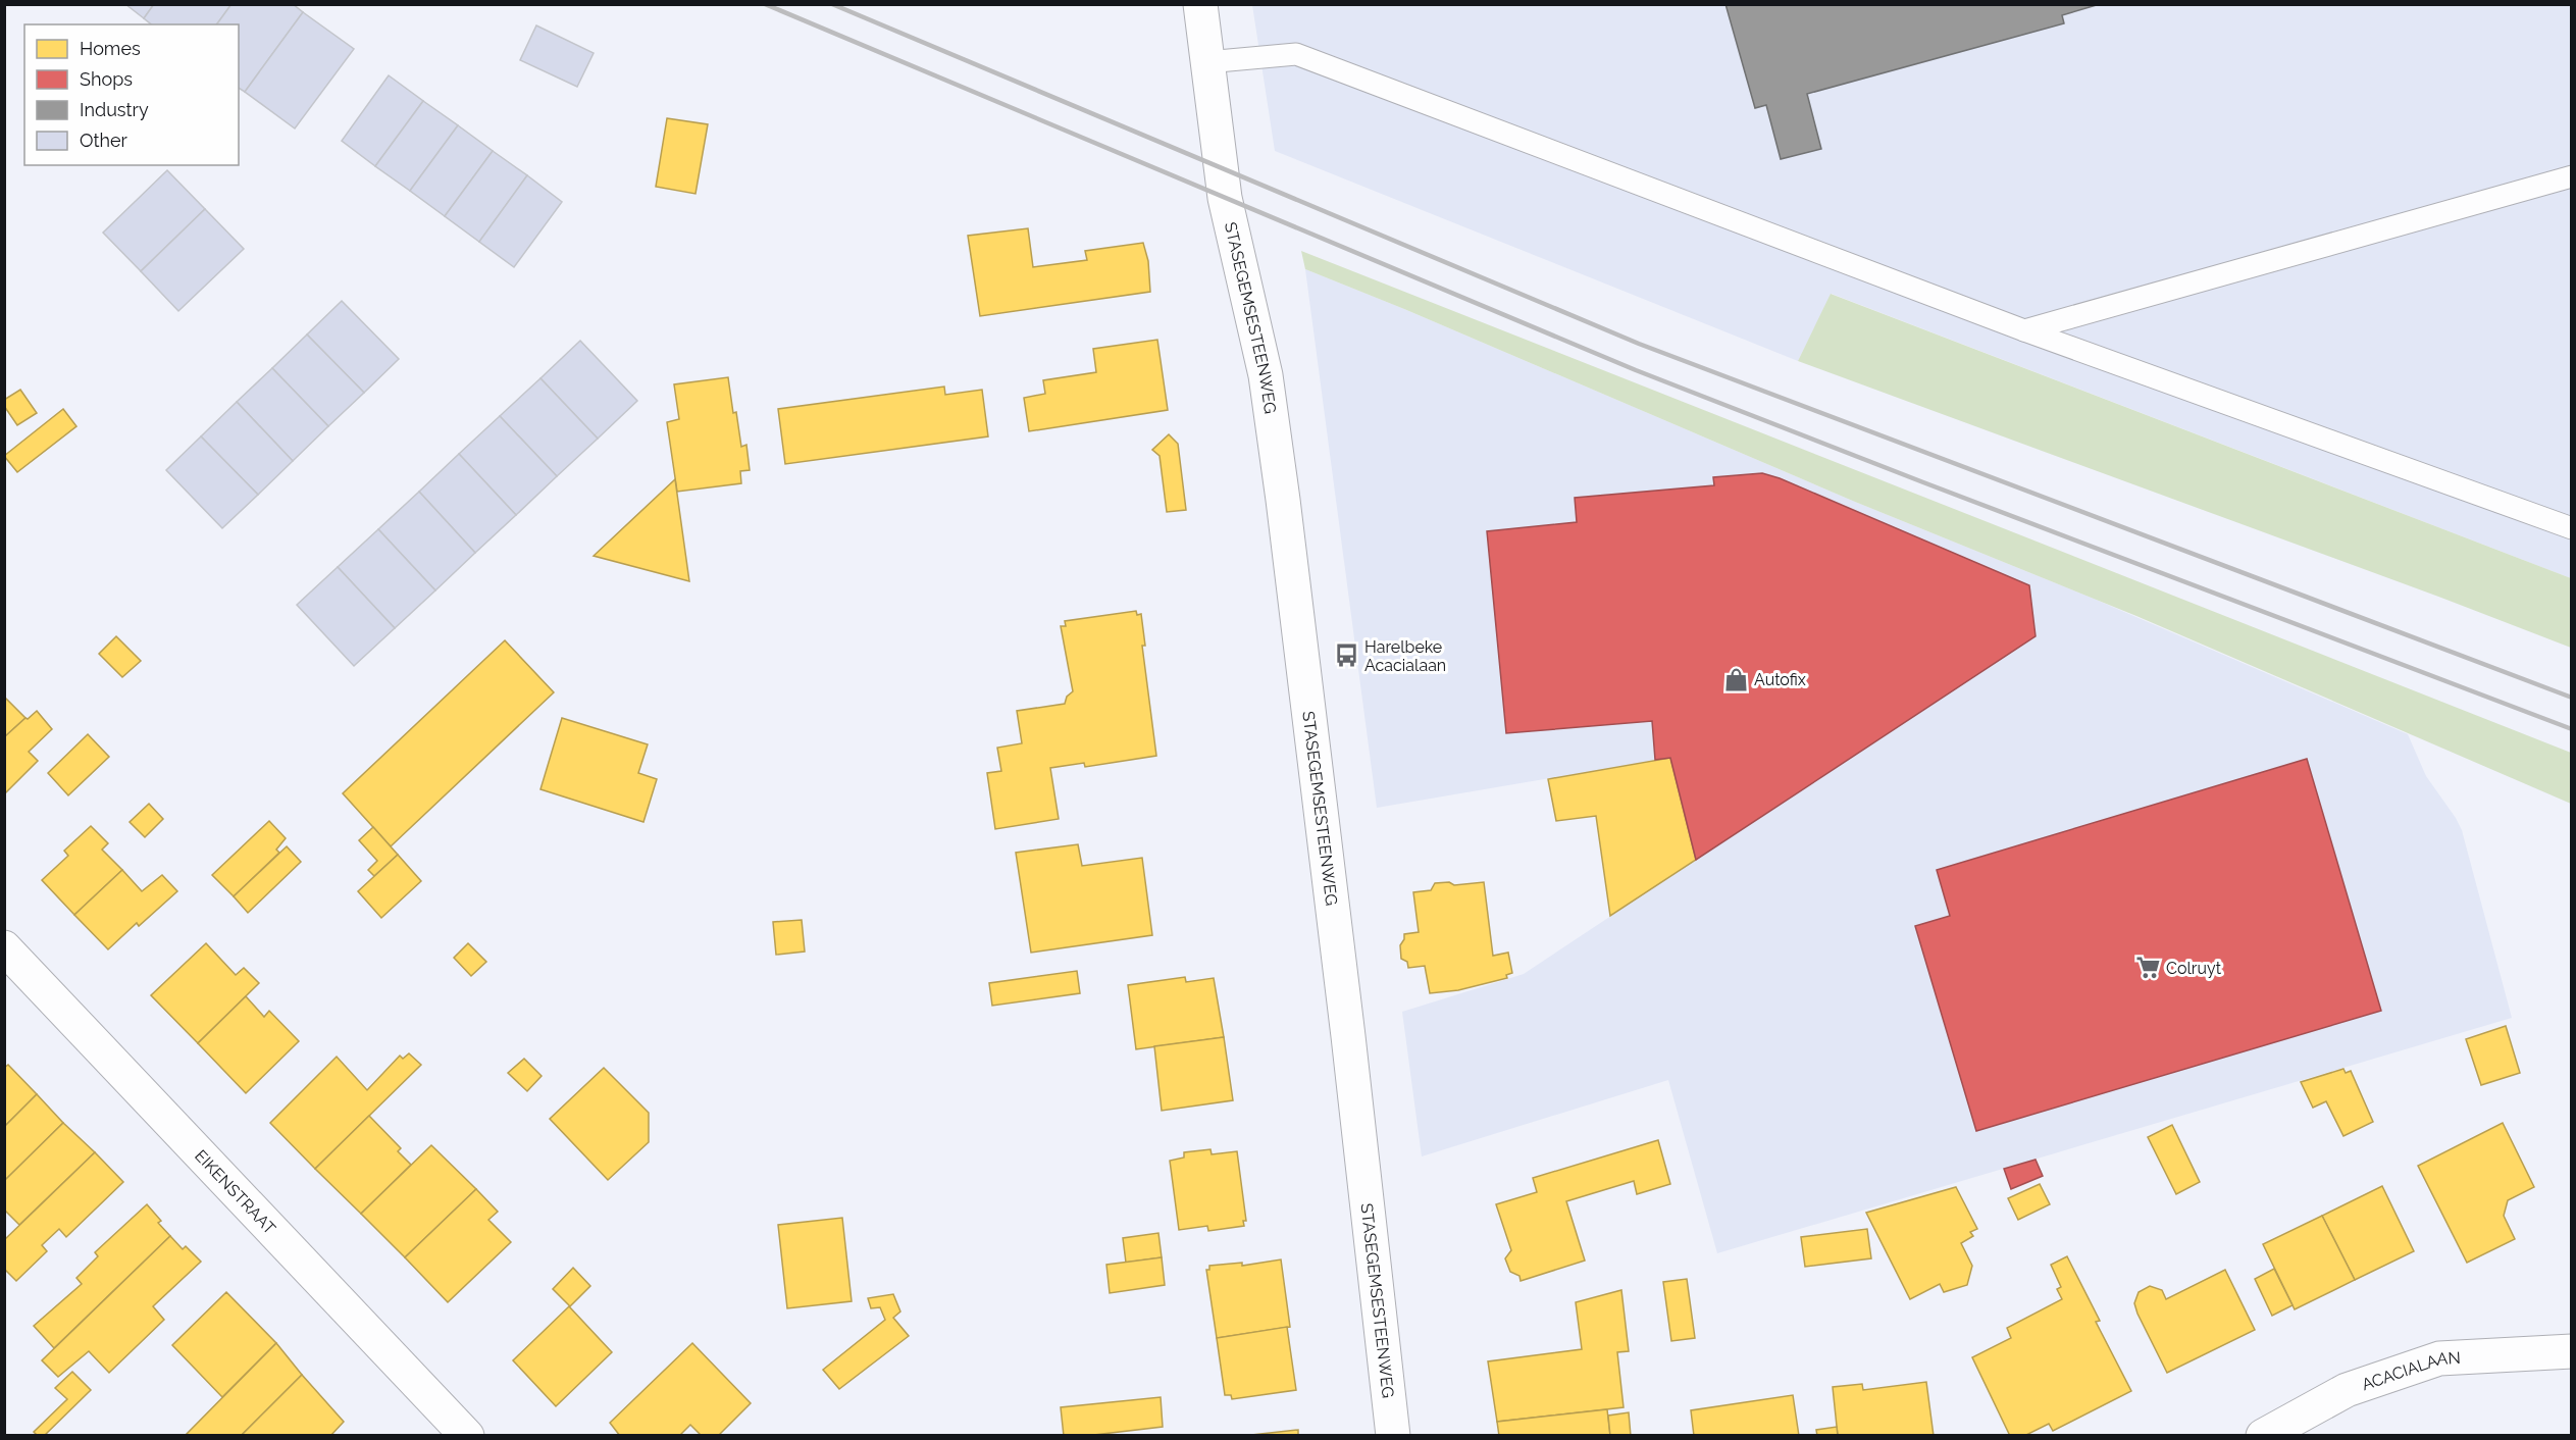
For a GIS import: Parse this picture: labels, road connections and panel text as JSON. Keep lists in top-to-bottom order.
{
  "streets": {
    "street": ["STASEGEMSESTEENWEG", "EIKENSTRAAT", "ACACIALAAN"]
  },
  "places": {
    "bus stop": ["Harelbeke Acacialaan"],
    "shop": ["Autofix"],
    "supermarket": ["Colruyt"]
  },
  "legend": [
    "Homes",
    "Shops",
    "Industry",
    "Other"
  ]
}
